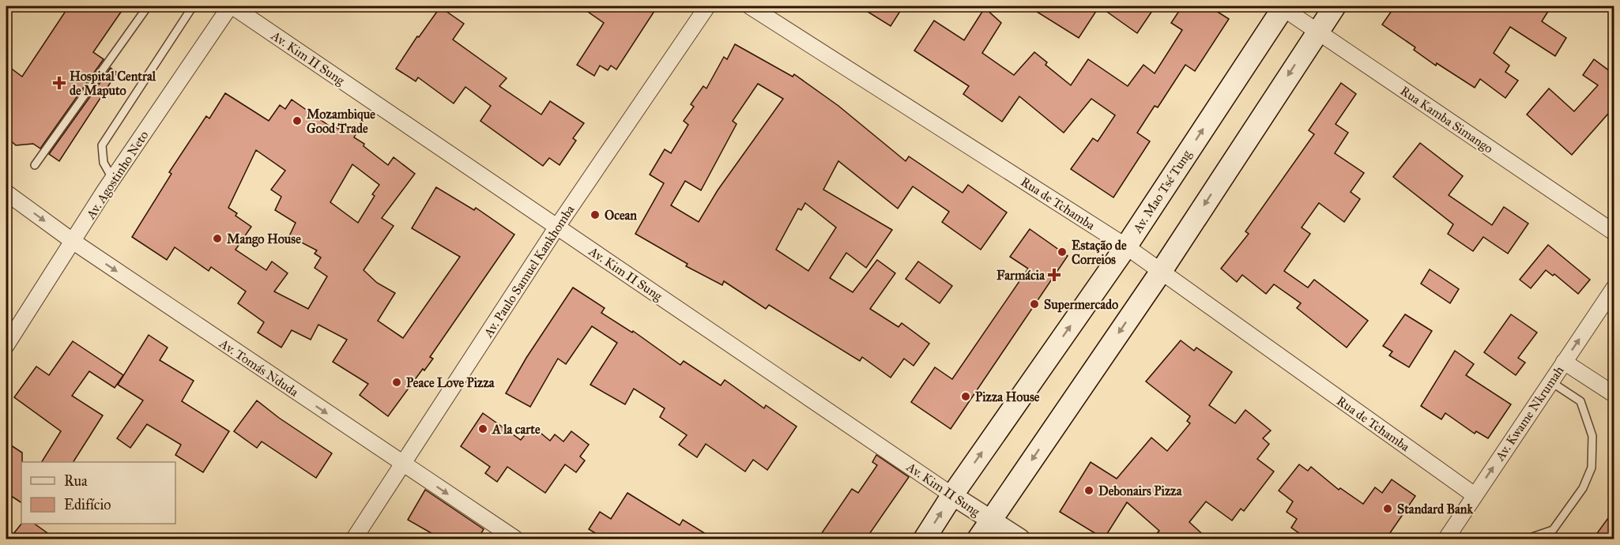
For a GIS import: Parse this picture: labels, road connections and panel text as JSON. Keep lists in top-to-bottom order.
{
  "streets": {
    "main road": ["Av. Mao Tsé Tung"],
    "street": [
      "Av. Kim II Sung",
      "Rua Kamba Simango",
      "Av. Agostinho Neto",
      "Rua de Tchamba",
      "Av. Paulo Samuel Kankhomba",
      "Av. Tomás Nduda",
      "Av. Kwame Nkrumah"
    ]
  },
  "crossings": [
    ["Av. Kim II Sung", "Av. Agostinho Neto"],
    ["Av. Kim II Sung", "Av. Mao Tsé Tung"],
    ["Av. Kim II Sung", "Av. Paulo Samuel Kankhomba"],
    ["Rua Kamba Simango", "Av. Mao Tsé Tung"],
    ["Av. Agostinho Neto", "Av. Tomás Nduda"],
    ["Av. Mao Tsé Tung", "Rua de Tchamba"],
    ["Rua de Tchamba", "Av. Kwame Nkrumah"],
    ["Av. Paulo Samuel Kankhomba", "Av. Tomás Nduda"]
  ],
  "one_way": ["Av. Tomás Nduda", "Av. Kwame Nkrumah"],
  "places": {
    "health": ["Hospital Central de Maputo", "Farmácia"],
    "other": [
      "Mozambique Good Trade",
      "Ocean",
      "Mango House",
      "Estação de Correios",
      "Supermercado",
      "Peace Love Pizza",
      "Pizza House",
      "A la carte",
      "Debonairs Pizza",
      "Standard Bank"
    ]
  },
  "legend": ["Rua", "Edifício"]
}
